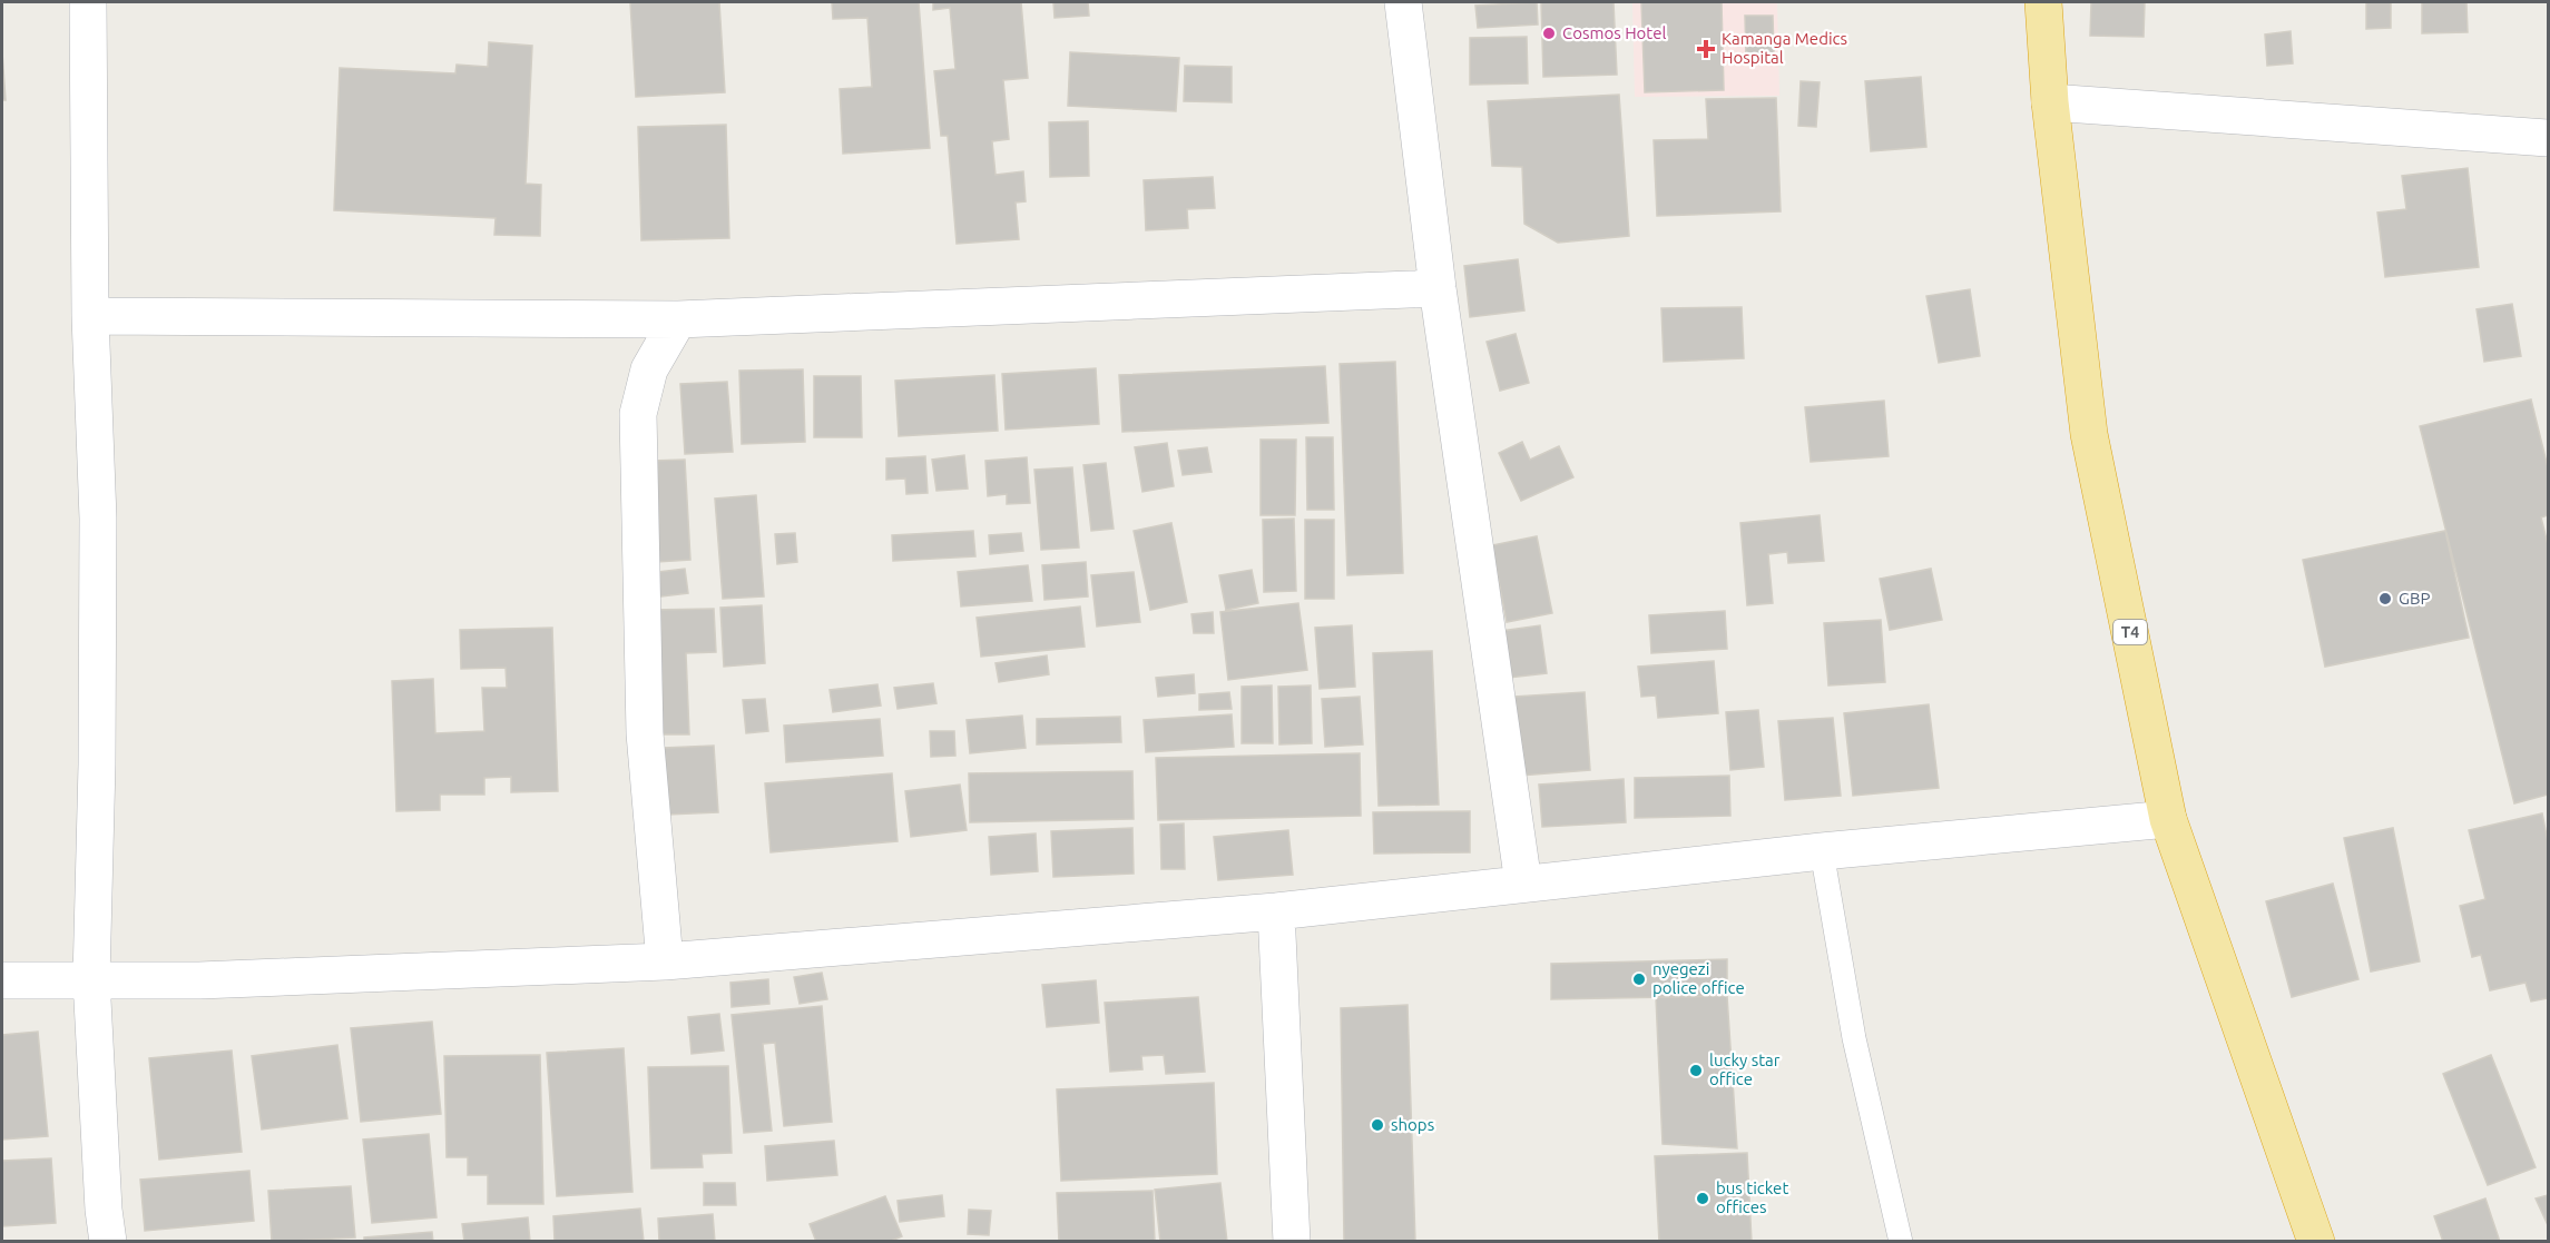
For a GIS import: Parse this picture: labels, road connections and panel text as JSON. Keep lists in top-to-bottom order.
{
  "streets": {
    "highway": ["T4"]
  },
  "places": {
    "other": [
      "Cosmos Hotel",
      "GBP",
      "nyegezi police office",
      "lucky star office",
      "shops",
      "bus ticket offices"
    ],
    "health": ["Kamanga Medics Hospital"]
  }
}
